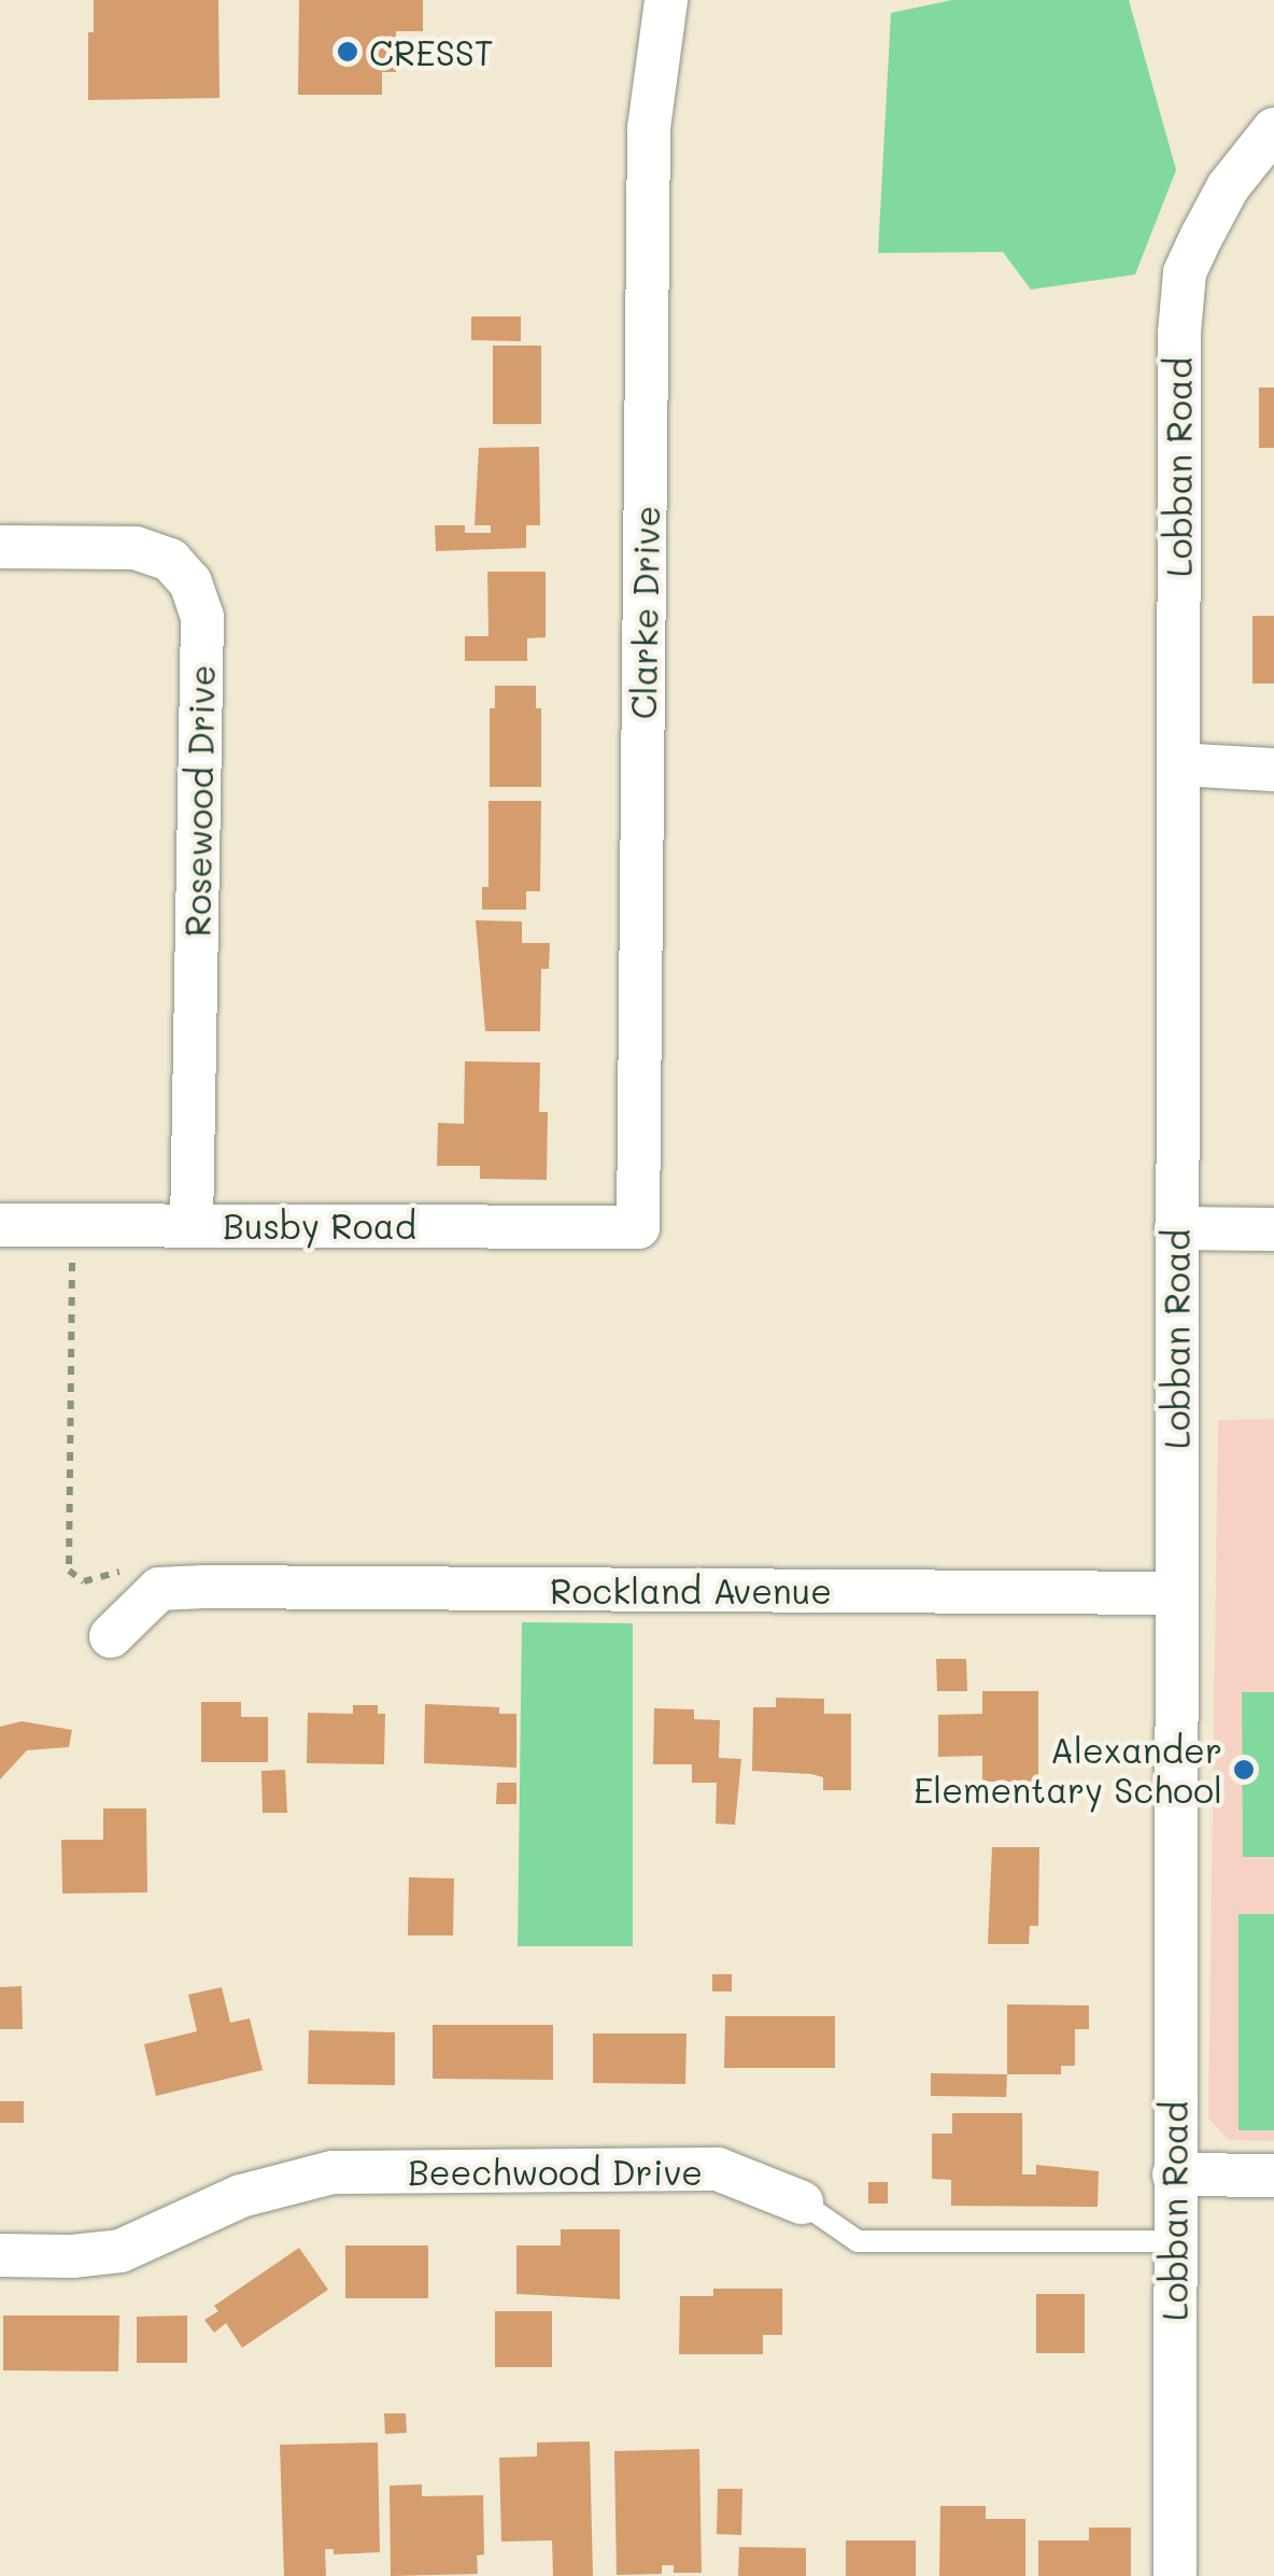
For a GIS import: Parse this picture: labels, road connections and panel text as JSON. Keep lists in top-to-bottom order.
{
  "streets": {
    "street": [
      "Lobban Road",
      "Clarke Drive",
      "Rosewood Drive",
      "Busby Road",
      "Rockland Avenue",
      "Beechwood Drive"
    ]
  },
  "crossings": [
    ["Lobban Road", "Rockland Avenue"],
    ["Lobban Road", "Beechwood Drive"],
    ["Clarke Drive", "Busby Road"],
    ["Rosewood Drive", "Busby Road"]
  ],
  "places": ["CRESST", "Alexander Elementary School"]
}
